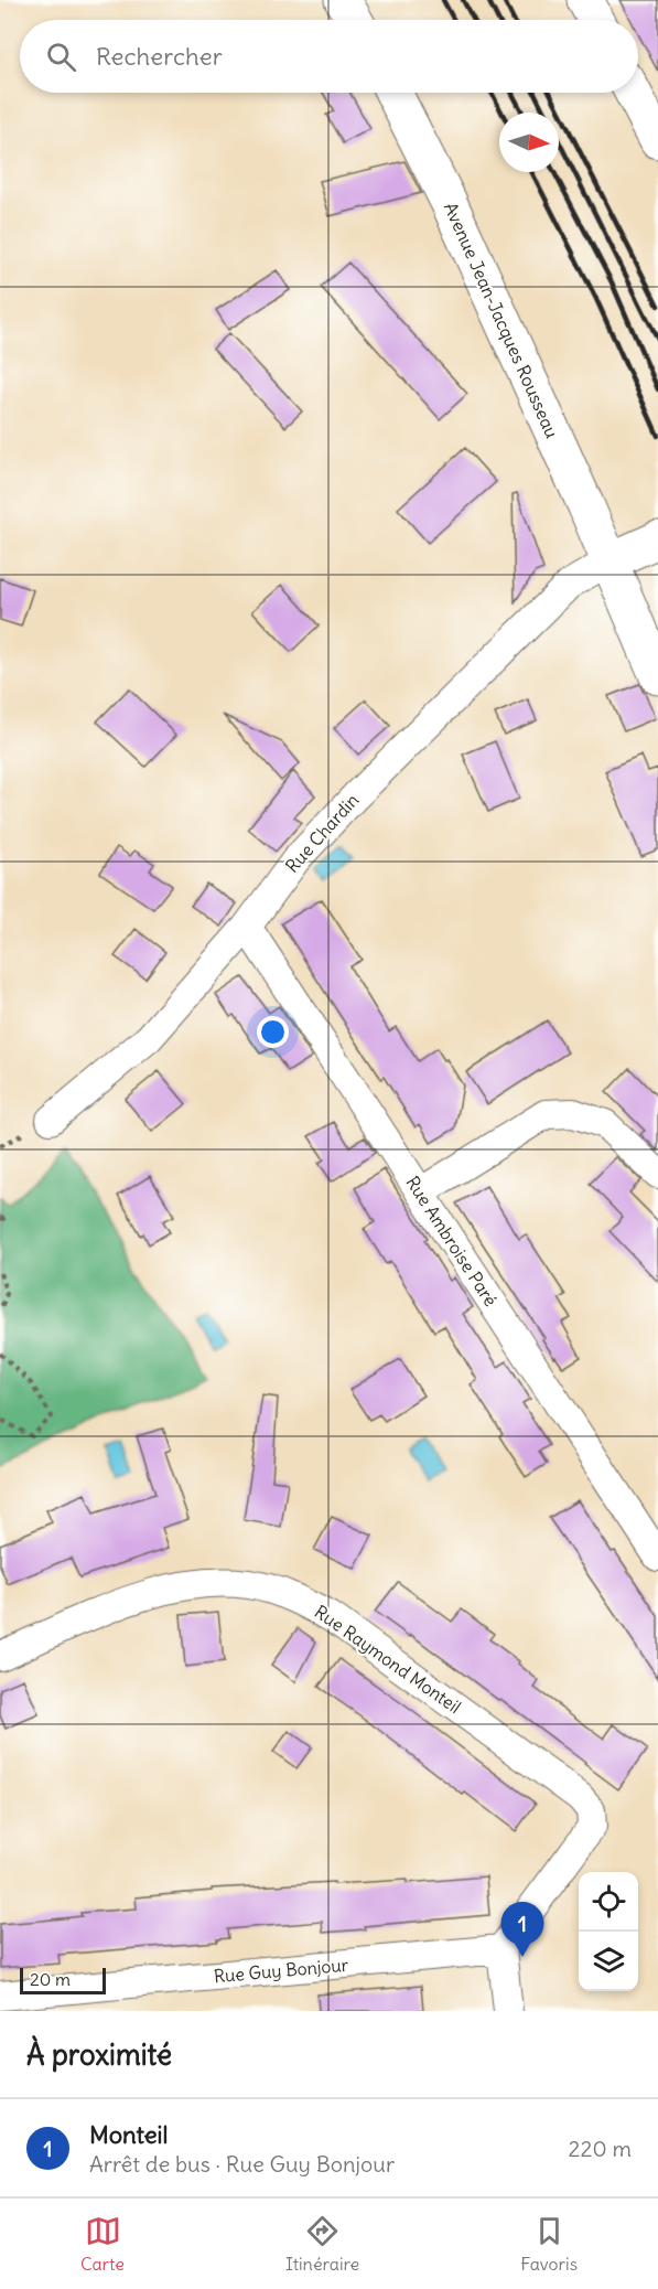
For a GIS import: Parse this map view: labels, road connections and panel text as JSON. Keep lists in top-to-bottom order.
{
  "streets": {
    "main road": ["Avenue Jean-Jacques Rousseau"],
    "street": [
      "Rue Chardin",
      "Rue Ambroise Paré",
      "Rue Raymond Monteil",
      "Rue Guy Bonjour"
    ]
  },
  "crossings": [
    ["Avenue Jean-Jacques Rousseau", "Rue Chardin"],
    ["Rue Chardin", "Rue Ambroise Paré"],
    ["Rue Raymond Monteil", "Rue Guy Bonjour"]
  ],
  "scale_bar": "20 m",
  "north": "right",
  "page": {
    "search": "Rechercher",
    "pins": "1",
    "scale": "20 m",
    "heading": "À proximité",
    "list": [
      {
        "mark": "1",
        "name": "Monteil",
        "note": "Arrêt de bus · Rue Guy Bonjour",
        "value": "220 m"
      }
    ],
    "nav": ["Carte", "Itinéraire", "Favoris"]
  }
}
